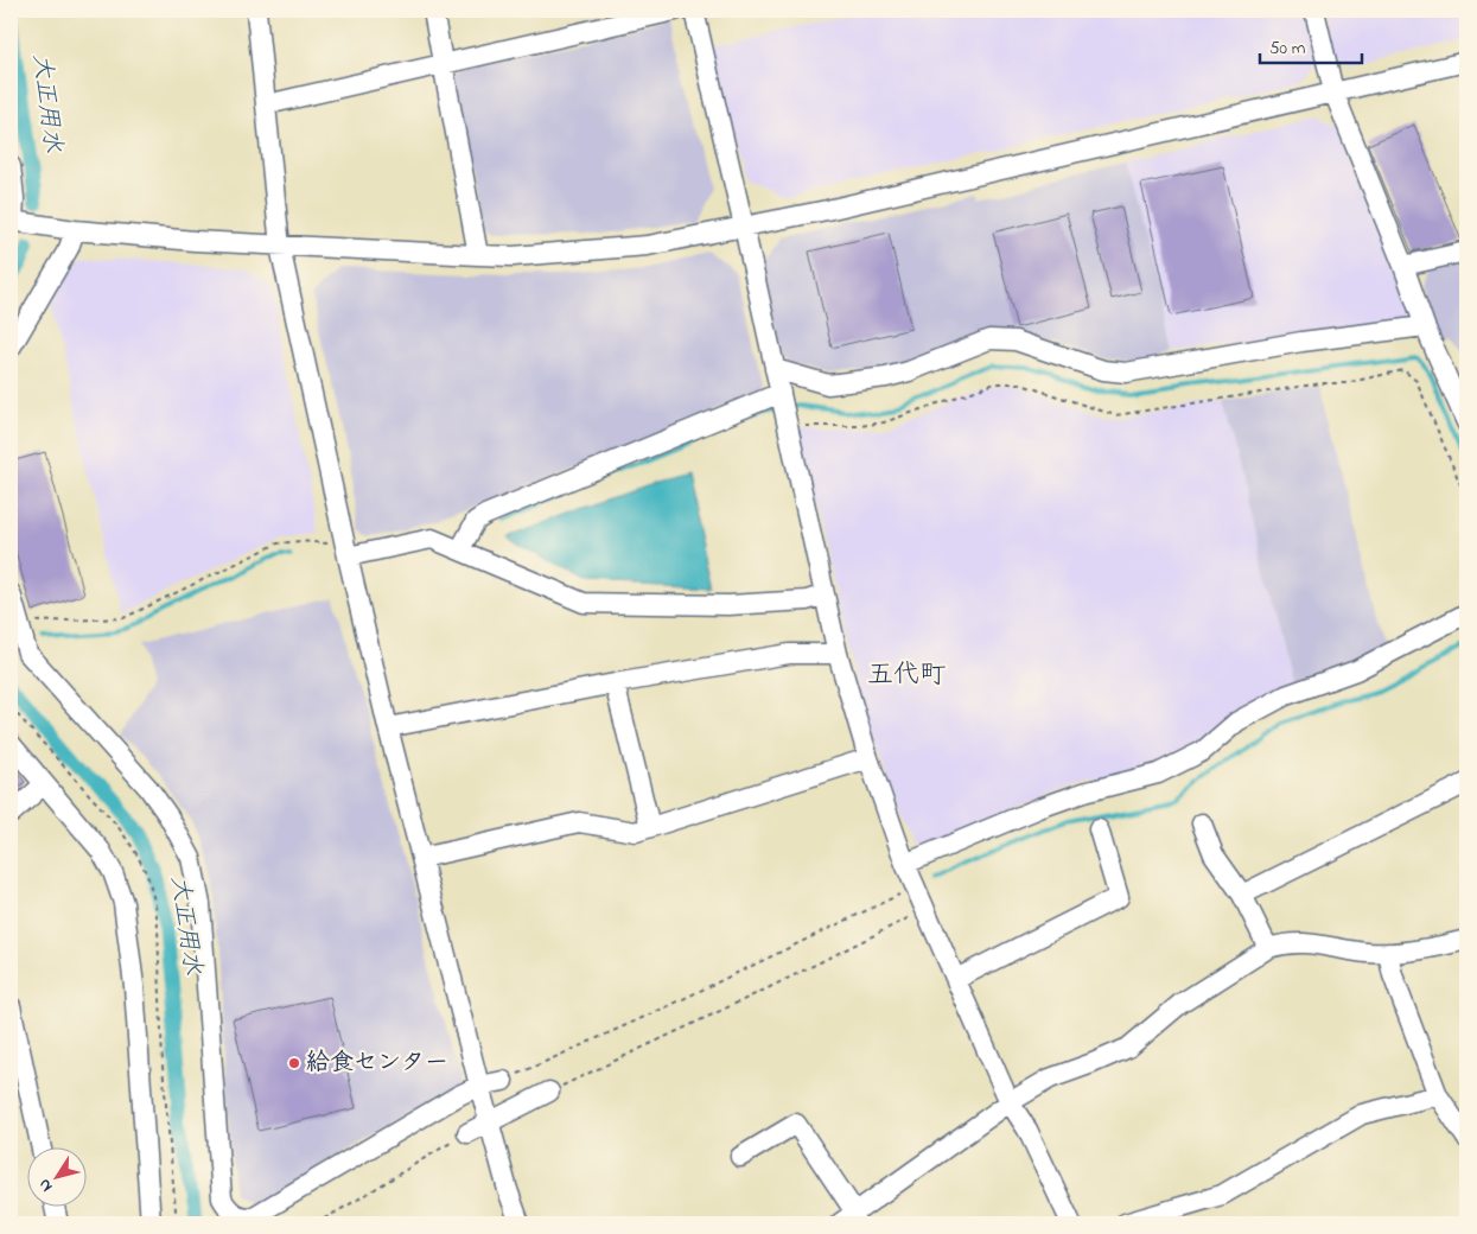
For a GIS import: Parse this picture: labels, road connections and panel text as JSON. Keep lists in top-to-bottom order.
{
  "districts": ["五代町"],
  "water": ["大正用水"],
  "places": ["給食センター"],
  "scale_bar": "50 m",
  "north": "bottom left"
}
